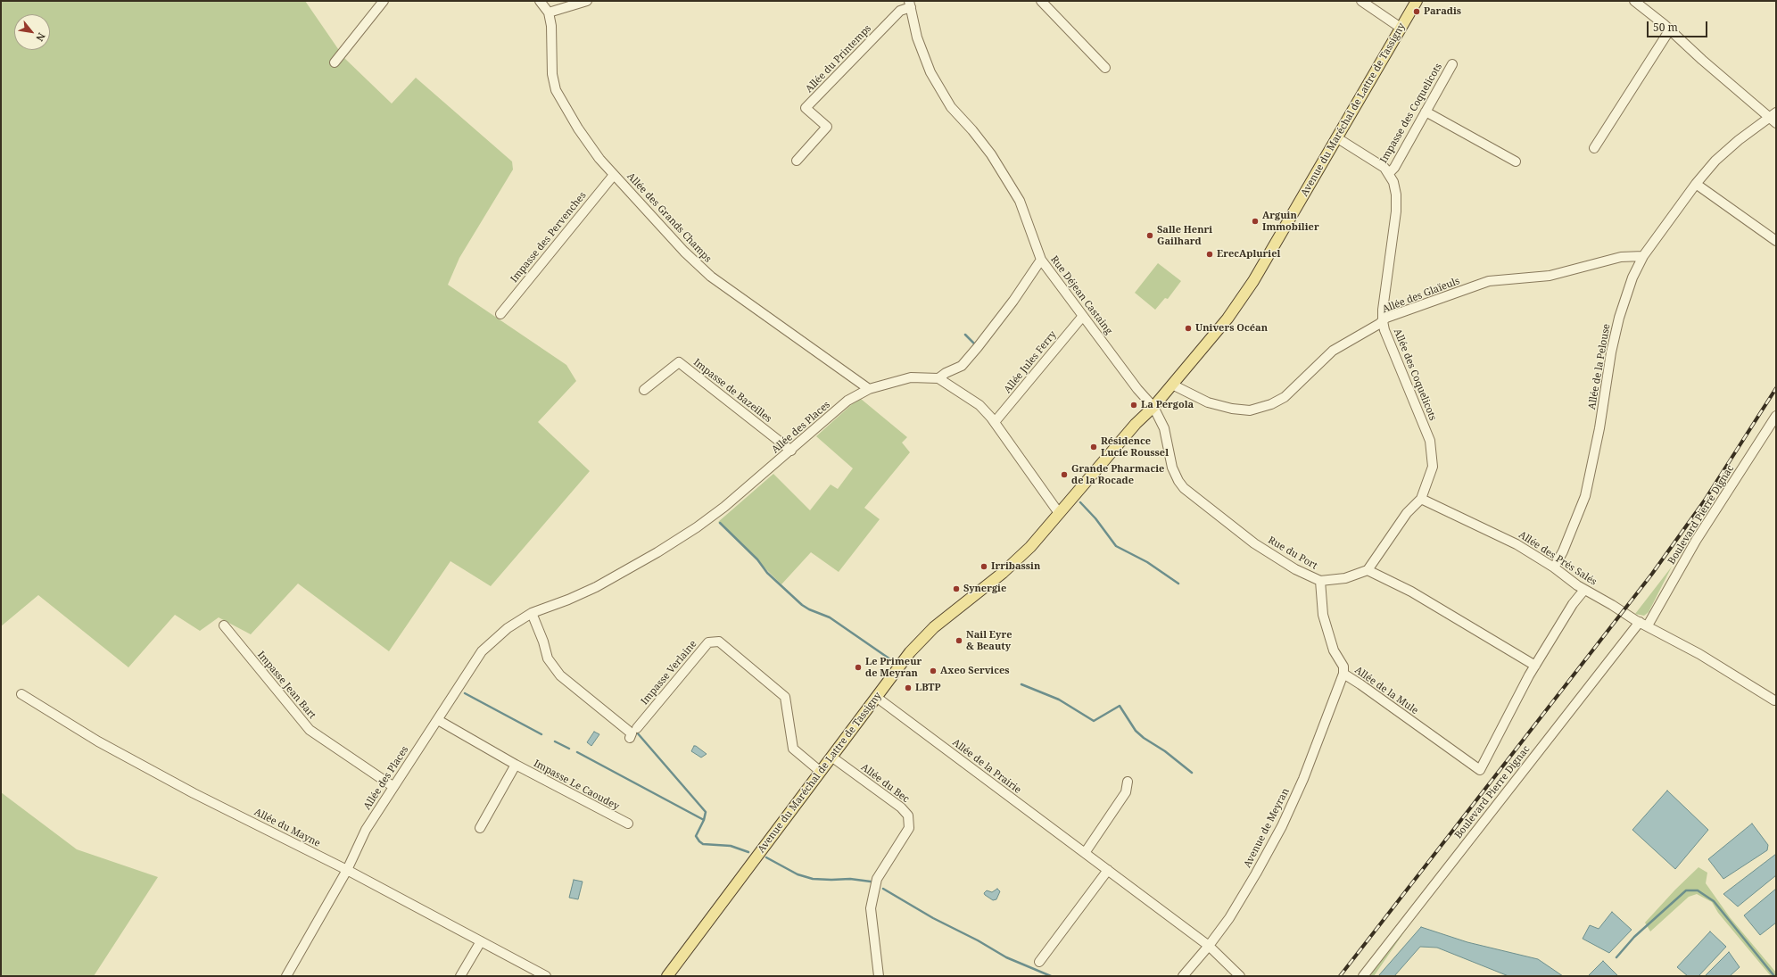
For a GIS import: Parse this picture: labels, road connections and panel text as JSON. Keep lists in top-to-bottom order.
{
  "streets": {
    "main road": ["Avenue du Maréchal de Lattre de Tassigny"],
    "street": [
      "Allée du Printemps",
      "Impasse des Coquelicots",
      "Allée des Grands Champs",
      "Impasse des Pervenches",
      "Rue Déjean Castaing",
      "Allée des Glaïeuls",
      "Allée Jules Ferry",
      "Allée de la Pelouse",
      "Allée des Coquelicots",
      "Impasse de Bazeilles",
      "Allée des Places",
      "Boulevard Pierre Dignac",
      "Rue du Port",
      "Allée des Prés Salés",
      "Impasse Verlaine",
      "Impasse Jean Bart",
      "Allée de la Mule",
      "Allée de la Prairie",
      "Allée du Bec",
      "Impasse Le Caoudey",
      "Allée du Mayne",
      "Avenue de Meyran"
    ]
  },
  "crossings": [
    ["Allée du Printemps", "Rue Déjean Castaing"],
    ["Avenue du Maréchal de Lattre de Tassigny", "Rue Déjean Castaing"],
    ["Avenue du Maréchal de Lattre de Tassigny", "Allée des Glaïeuls"],
    ["Avenue du Maréchal de Lattre de Tassigny", "Rue du Port"],
    ["Avenue du Maréchal de Lattre de Tassigny", "Impasse Verlaine"],
    ["Avenue du Maréchal de Lattre de Tassigny", "Allée de la Prairie"],
    ["Avenue du Maréchal de Lattre de Tassigny", "Allée du Bec"],
    ["Impasse des Coquelicots", "Allée des Coquelicots"],
    ["Allée des Grands Champs", "Impasse des Pervenches"],
    ["Allée des Grands Champs", "Allée des Places"],
    ["Rue Déjean Castaing", "Allée Jules Ferry"],
    ["Rue Déjean Castaing", "Rue du Port"],
    ["Allée des Glaïeuls", "Allée de la Pelouse"],
    ["Allée des Glaïeuls", "Allée des Coquelicots"],
    ["Allée de la Pelouse", "Allée des Prés Salés"],
    ["Allée des Coquelicots", "Allée des Prés Salés"],
    ["Impasse de Bazeilles", "Allée des Places"],
    ["Allée des Places", "Impasse Jean Bart"],
    ["Allée des Places", "Impasse Le Caoudey"],
    ["Allée des Places", "Allée du Mayne"],
    ["Boulevard Pierre Dignac", "Allée des Prés Salés"],
    ["Rue du Port", "Allée de la Mule"],
    ["Allée de la Mule", "Avenue de Meyran"],
    ["Allée de la Prairie", "Avenue de Meyran"]
  ],
  "places": [
    "Paradis",
    "Arguin Immobilier",
    "Salle Henri Gailhard",
    "ErecApluriel",
    "Univers Océan",
    "La Pergola",
    "Résidence Lucie Roussel",
    "Grande Pharmacie de la Rocade",
    "Irribassin",
    "Synergie",
    "Nail Eyre & Beauty",
    "Le Primeur de Meyran",
    "Axeo Services",
    "LBTP"
  ],
  "scale_bar": "50 m",
  "north": "bottom right"
}
